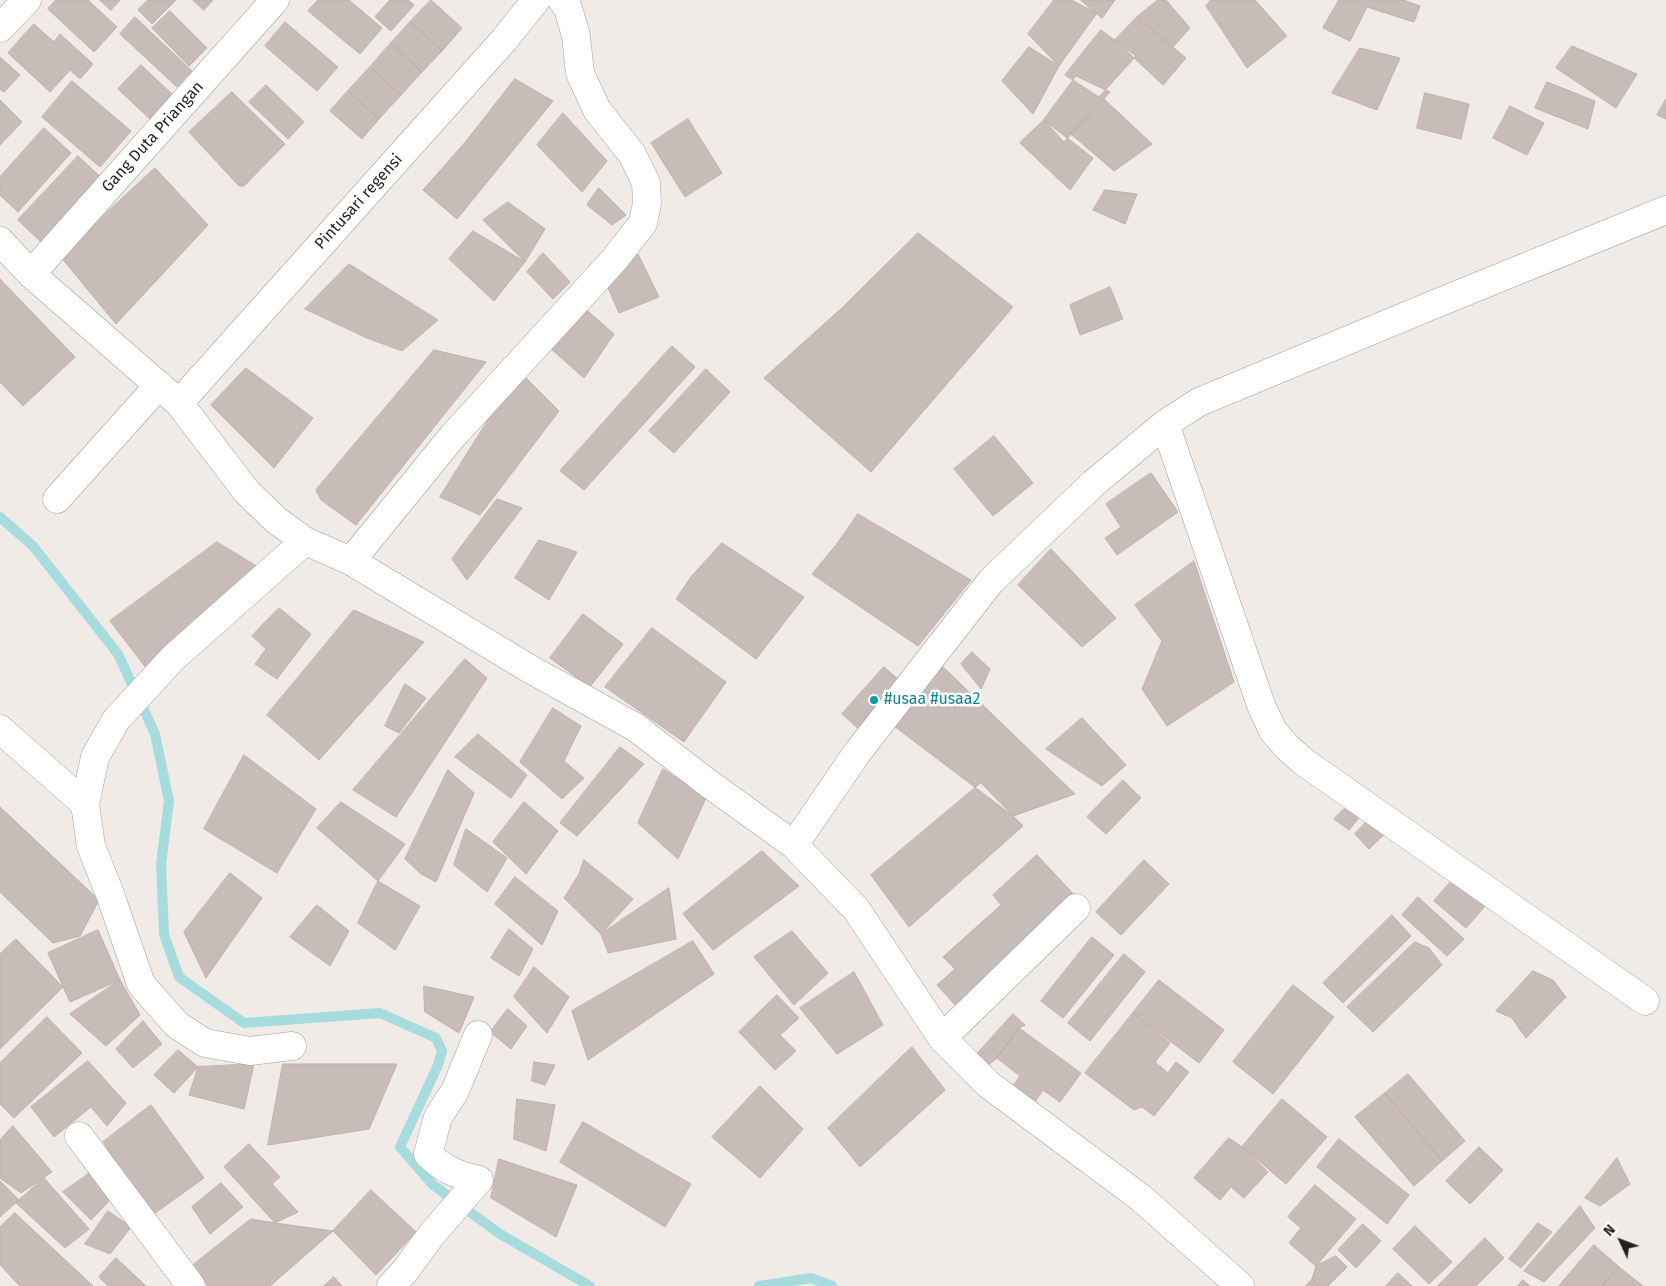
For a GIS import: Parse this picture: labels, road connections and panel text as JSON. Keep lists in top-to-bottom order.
{
  "streets": {
    "street": ["Gang Duta Priangan", "Pintusari regensi"]
  },
  "places": ["#usaa #usaa2"],
  "north": "top left"
}
